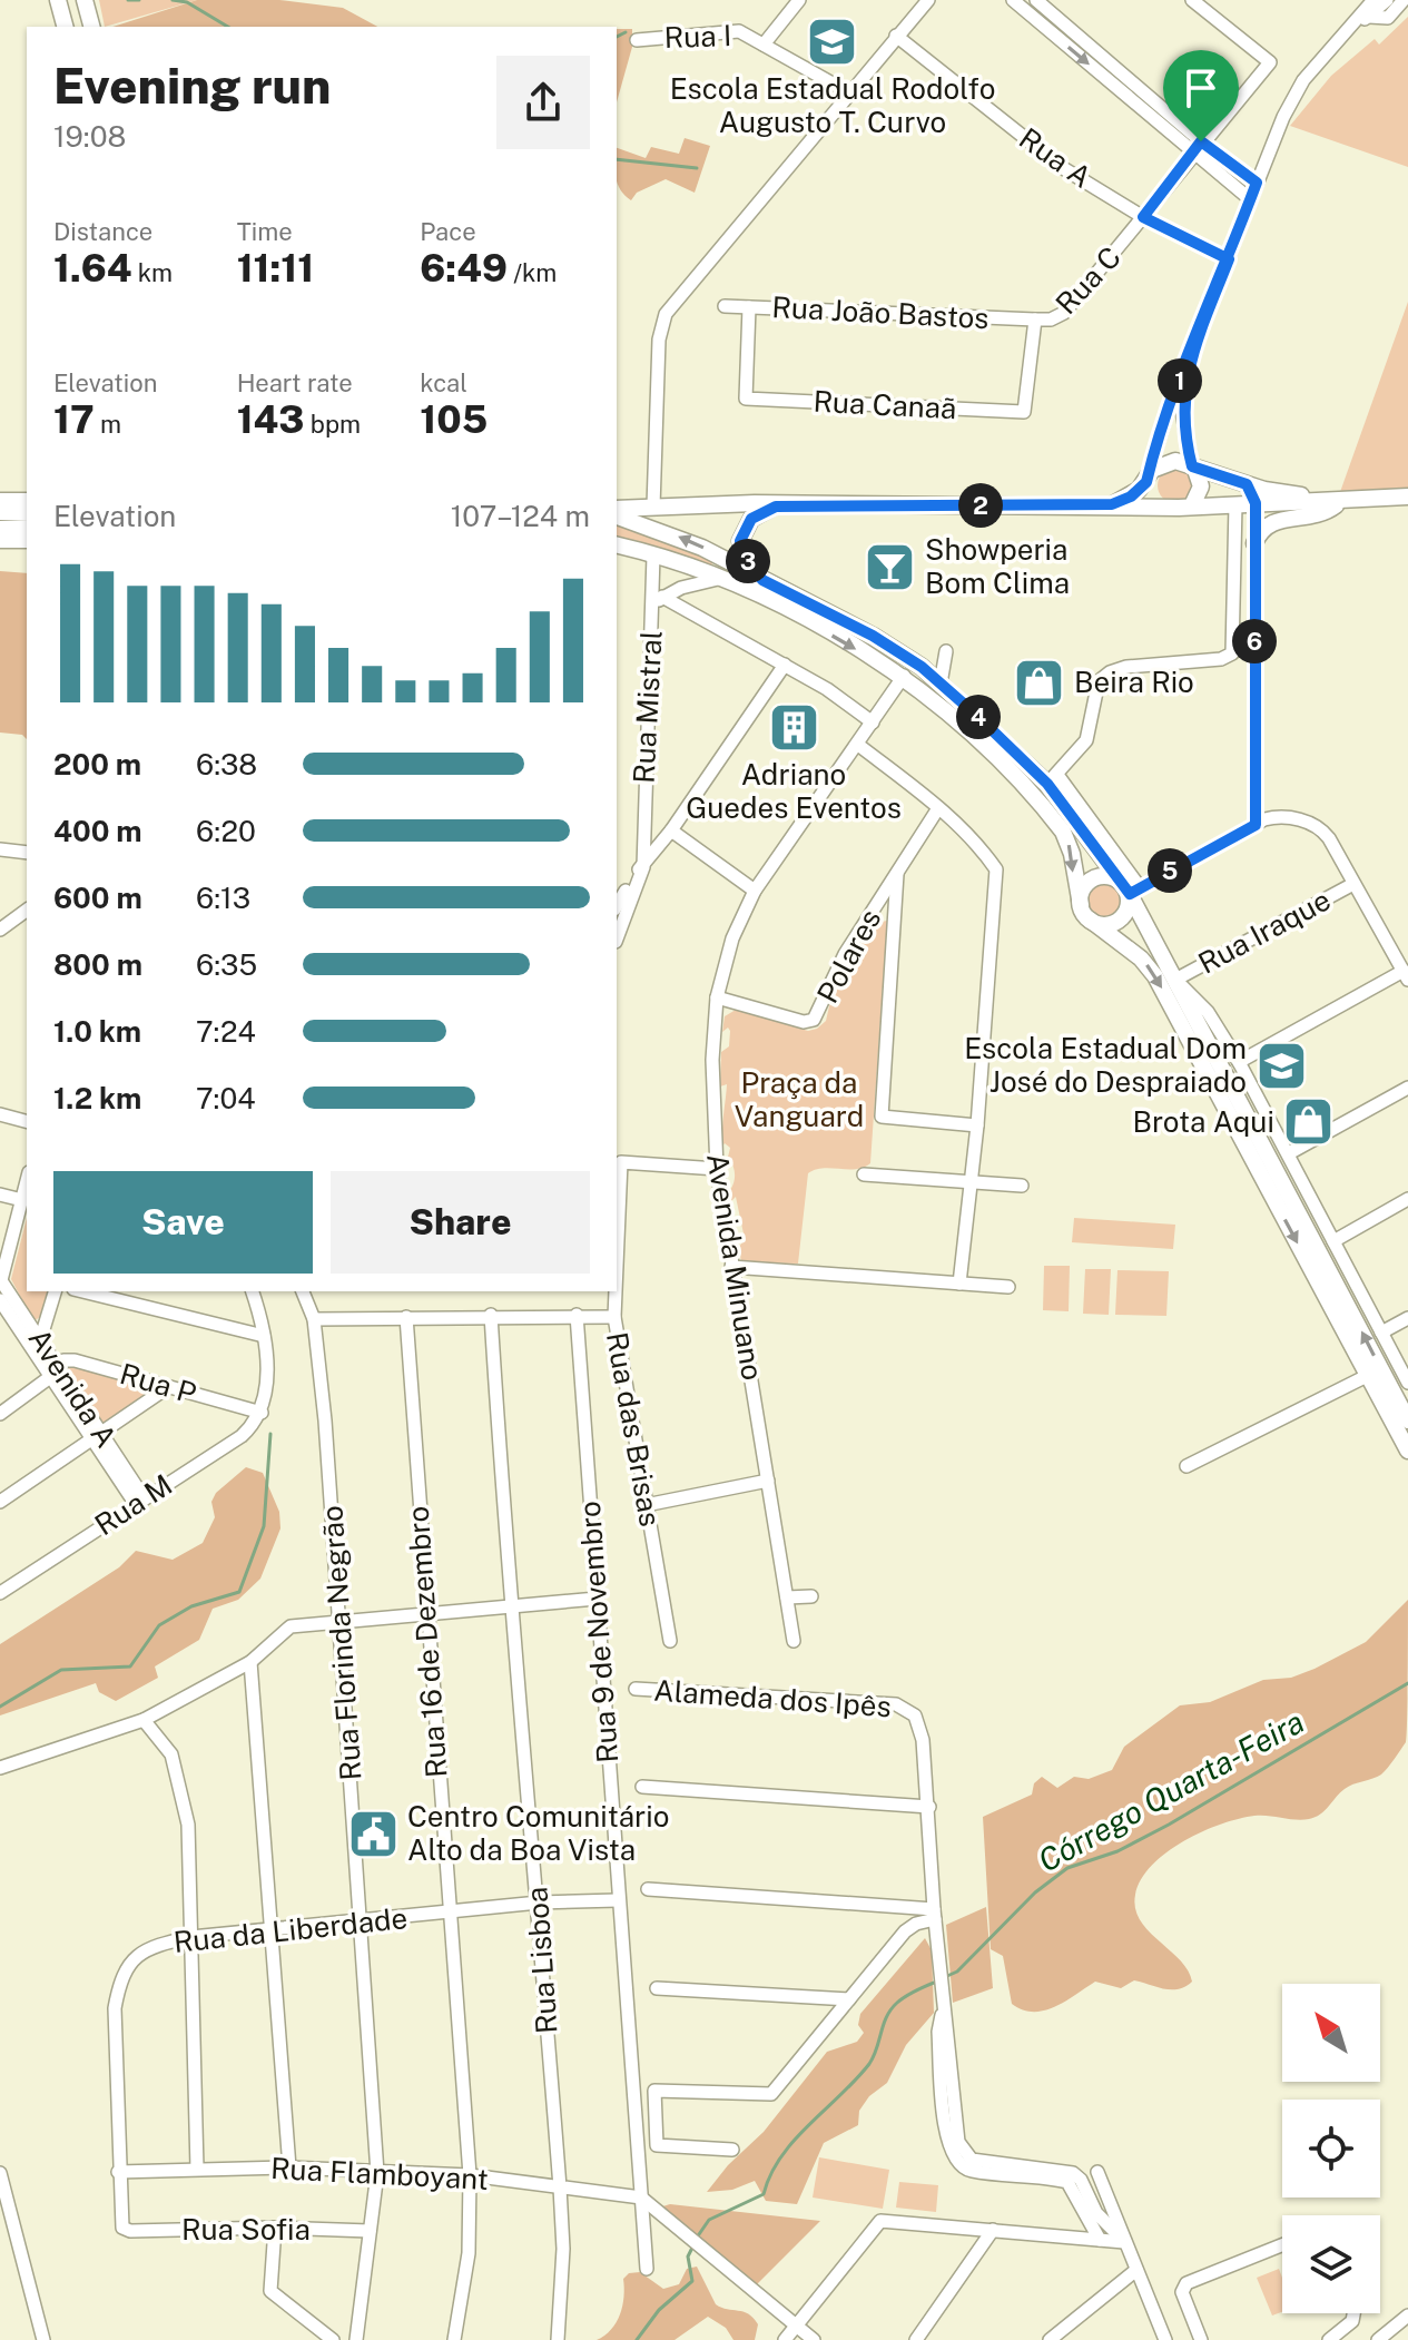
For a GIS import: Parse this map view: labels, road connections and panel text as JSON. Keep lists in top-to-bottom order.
{
  "streets": {
    "street": [
      "Rua I",
      "Rua A",
      "Rua C",
      "Rua João Bastos",
      "Rua Canaã",
      "Rua Mistral",
      "Rua Iraque",
      "Polares",
      "Avenida Minuano",
      "Rua P",
      "Avenida A",
      "Rua das Brisas",
      "Rua M",
      "Rua 9 de Novembro",
      "Rua 16 de Dezembro",
      "Rua Florinda Negrão",
      "Alameda dos Ipês",
      "Rua da Liberdade",
      "Rua Lisboa",
      "Rua Flamboyant",
      "Rua Sofia"
    ]
  },
  "crossings": [
    ["Rua A", "Rua C"],
    ["Rua C", "Rua João Bastos"],
    ["Rua C", "Rua Canaã"],
    ["Rua João Bastos", "Rua Canaã"],
    ["Rua Mistral", "Avenida Minuano"],
    ["Polares", "Avenida Minuano"],
    ["Avenida Minuano", "Rua das Brisas"],
    ["Rua P", "Avenida A"],
    ["Rua P", "Rua M"],
    ["Avenida A", "Rua M"],
    ["Rua 9 de Novembro", "Rua da Liberdade"],
    ["Rua 9 de Novembro", "Rua Flamboyant"],
    ["Rua 16 de Dezembro", "Rua da Liberdade"],
    ["Rua 16 de Dezembro", "Rua Flamboyant"],
    ["Rua Florinda Negrão", "Rua da Liberdade"],
    ["Rua Florinda Negrão", "Rua Flamboyant"],
    ["Rua Florinda Negrão", "Rua Sofia"],
    ["Rua da Liberdade", "Rua Lisboa"],
    ["Rua da Liberdade", "Rua Flamboyant"],
    ["Rua da Liberdade", "Rua Sofia"],
    ["Rua Lisboa", "Rua Flamboyant"]
  ],
  "water": ["Córrego Quarta-Feira"],
  "parks": ["Praça da Vanguard"],
  "places": {
    "school or university": ["Escola Estadual Rodolfo Augusto T. Curvo", "Escola Estadual Dom José do Despraiado"],
    "bar": ["Showperia Bom Clima"],
    "shop": ["Beira Rio", "Brota Aqui"],
    "building": ["Adriano Guedes Eventos"],
    "public building": ["Centro Comunitário Alto da Boa Vista"]
  },
  "north": "top left",
  "page": {
    "heading": ["Evening run", "19:08"],
    "stats": [
      ["Distance", "1.64 km"],
      ["Time", "11:11"],
      ["Pace", "6:49 /km"],
      ["Elevation", "17 m"],
      ["Heart rate", "143 bpm"],
      ["kcal", "105"]
    ],
    "pins": [
      "1",
      "2",
      "3",
      "6",
      "4",
      "5"
    ],
    "chart": ["Elevation", "107–124 m"],
    "list": [
      {
        "name": "200 m",
        "note": "6:38"
      },
      {
        "name": "400 m",
        "note": "6:20"
      },
      {
        "name": "600 m",
        "note": "6:13"
      },
      {
        "name": "800 m",
        "note": "6:35"
      },
      {
        "name": "1.0 km",
        "note": "7:24"
      },
      {
        "name": "1.2 km",
        "note": "7:04"
      }
    ],
    "buttons": ["Save", "Share"]
  }
}
